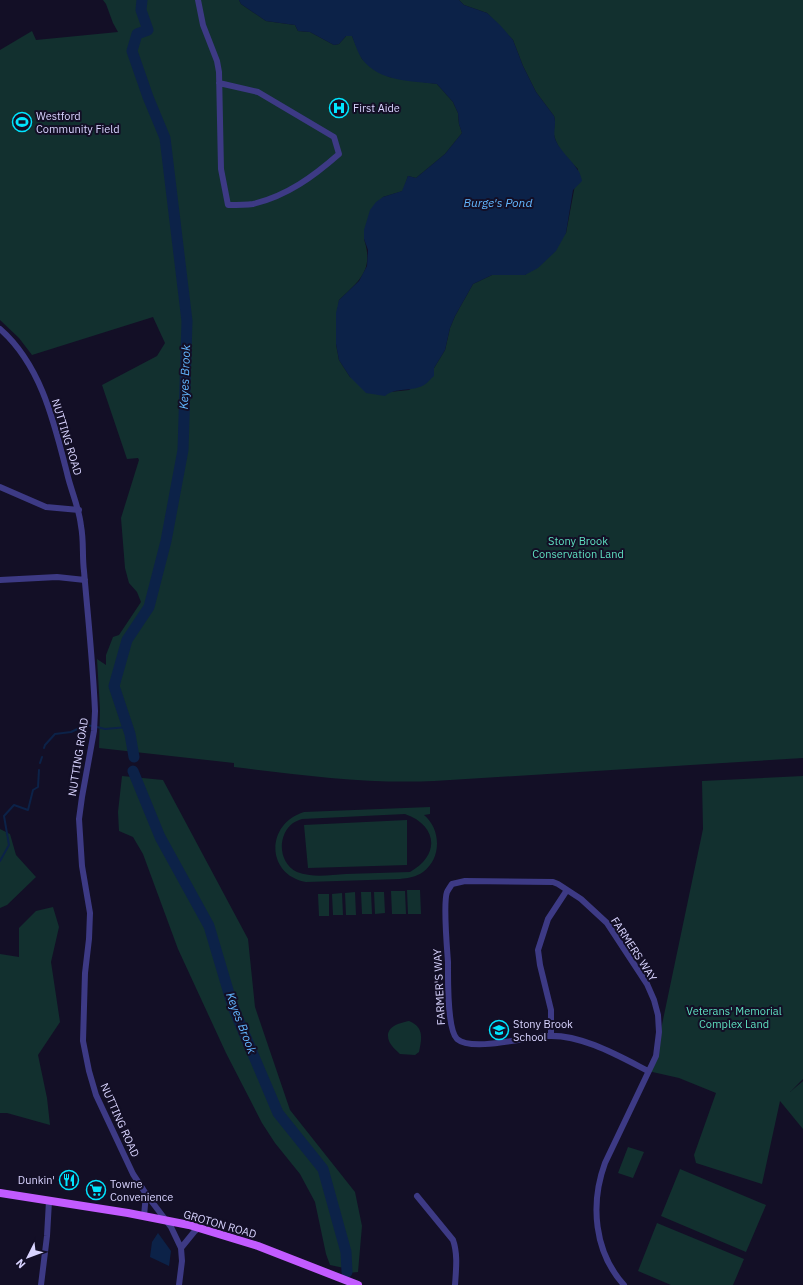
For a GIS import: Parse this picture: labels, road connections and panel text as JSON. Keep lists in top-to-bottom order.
{
  "streets": {
    "main road": ["GROTON ROAD"],
    "street": ["NUTTING ROAD", "FARMERS WAY", "FARMER'S WAY"]
  },
  "crossings": [
    ["NUTTING ROAD", "GROTON ROAD"],
    ["FARMERS WAY", "FARMER'S WAY"]
  ],
  "water": ["Burge's Pond", "Keyes Brook"],
  "parks": ["Stony Brook Conservation Land", "Veterans' Memorial Complex Land"],
  "places": {
    "hospital": ["First Aide"],
    "sports": ["Westford Community Field"],
    "school or university": ["Stony Brook School"],
    "restaurant": ["Dunkin'"],
    "supermarket": ["Towne Convenience"]
  },
  "north": "bottom left"
}
